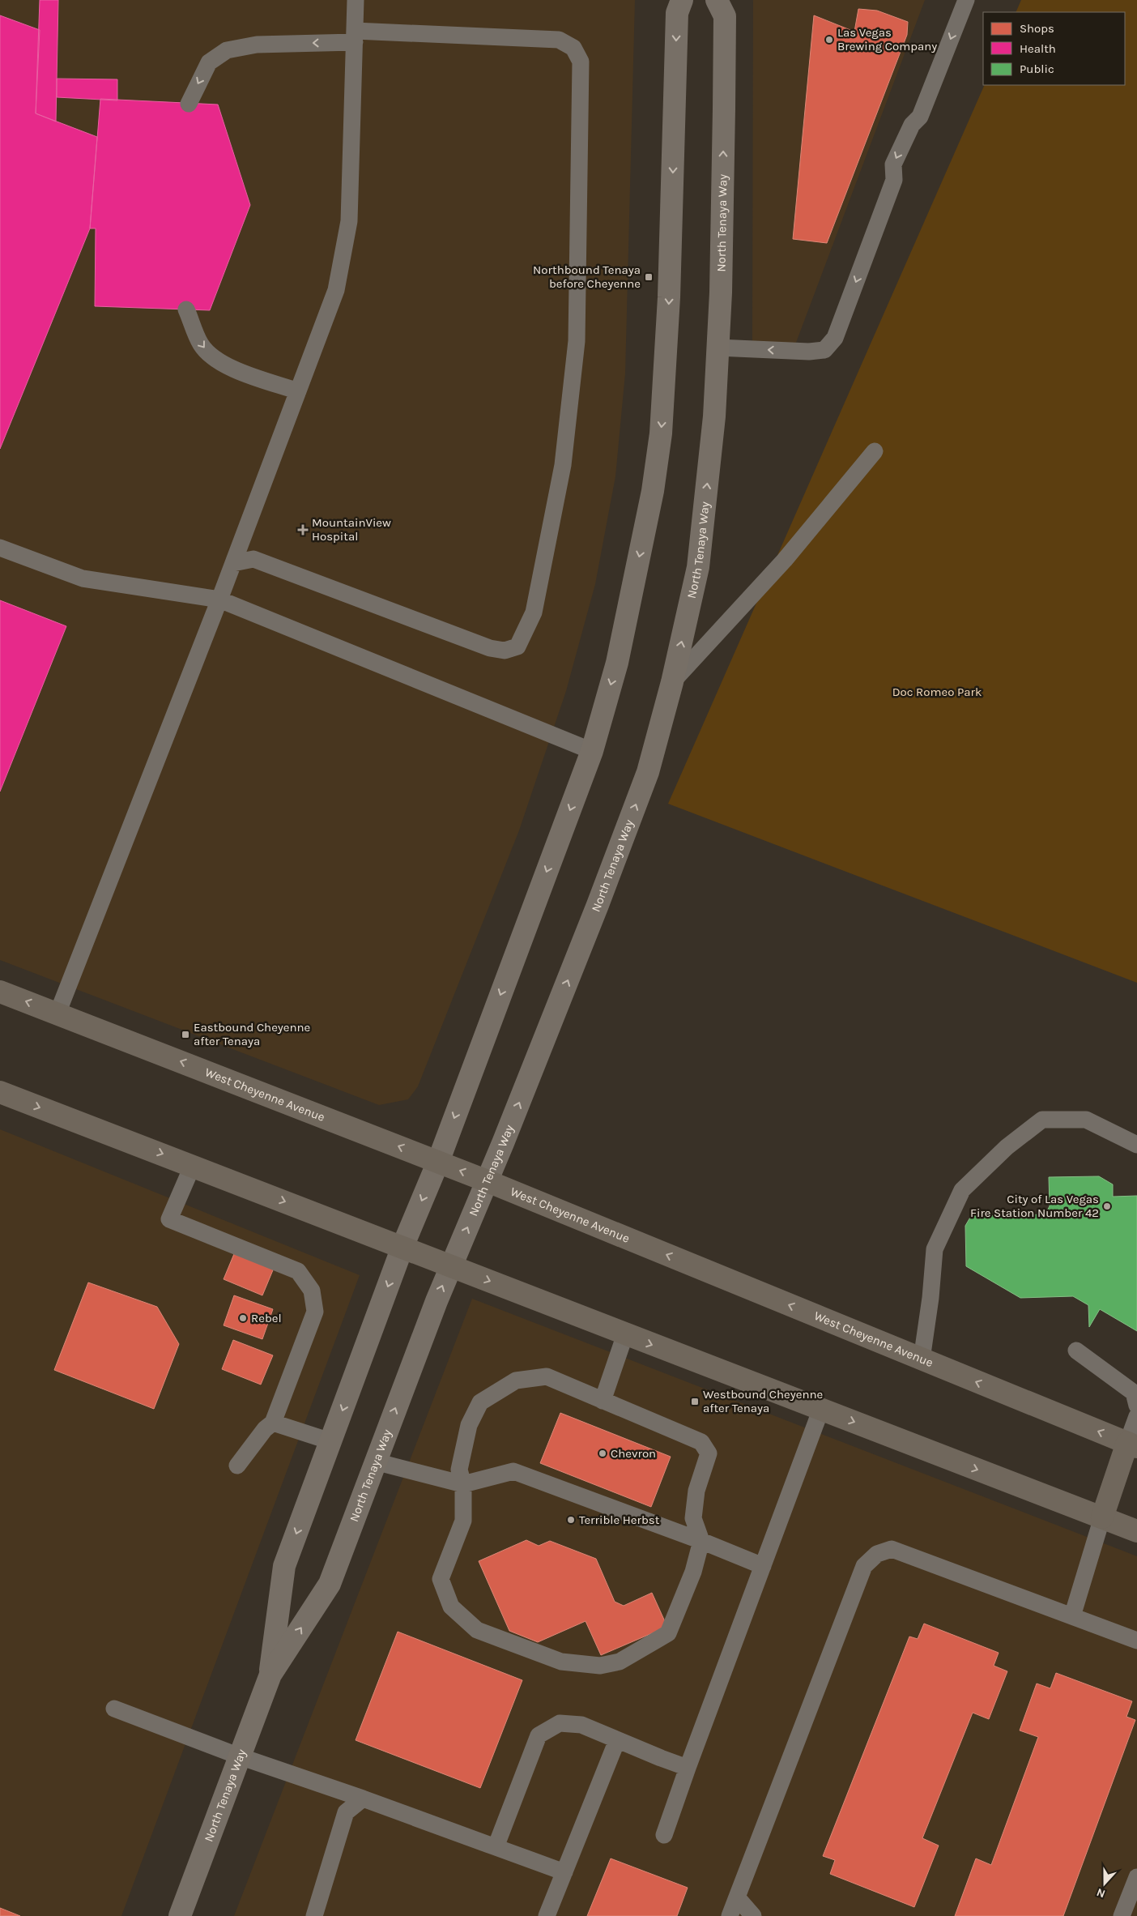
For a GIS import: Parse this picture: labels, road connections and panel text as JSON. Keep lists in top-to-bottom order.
{
  "streets": {
    "main road": ["North Tenaya Way", "West Cheyenne Avenue"]
  },
  "crossings": [
    ["North Tenaya Way", "West Cheyenne Avenue"]
  ],
  "parks": ["Doc Romeo Park"],
  "places": {
    "other": [
      "Las Vegas Brewing Company",
      "City of Las Vegas Fire Station Number 42",
      "Rebel",
      "Chevron",
      "Terrible Herbst"
    ],
    "transit": ["Northbound Tenaya before Cheyenne", "Eastbound Cheyenne after Tenaya", "Westbound Cheyenne after Tenaya"],
    "health": ["MountainView Hospital"]
  },
  "legend": ["Shops", "Health", "Public"],
  "north": "bottom"
}
